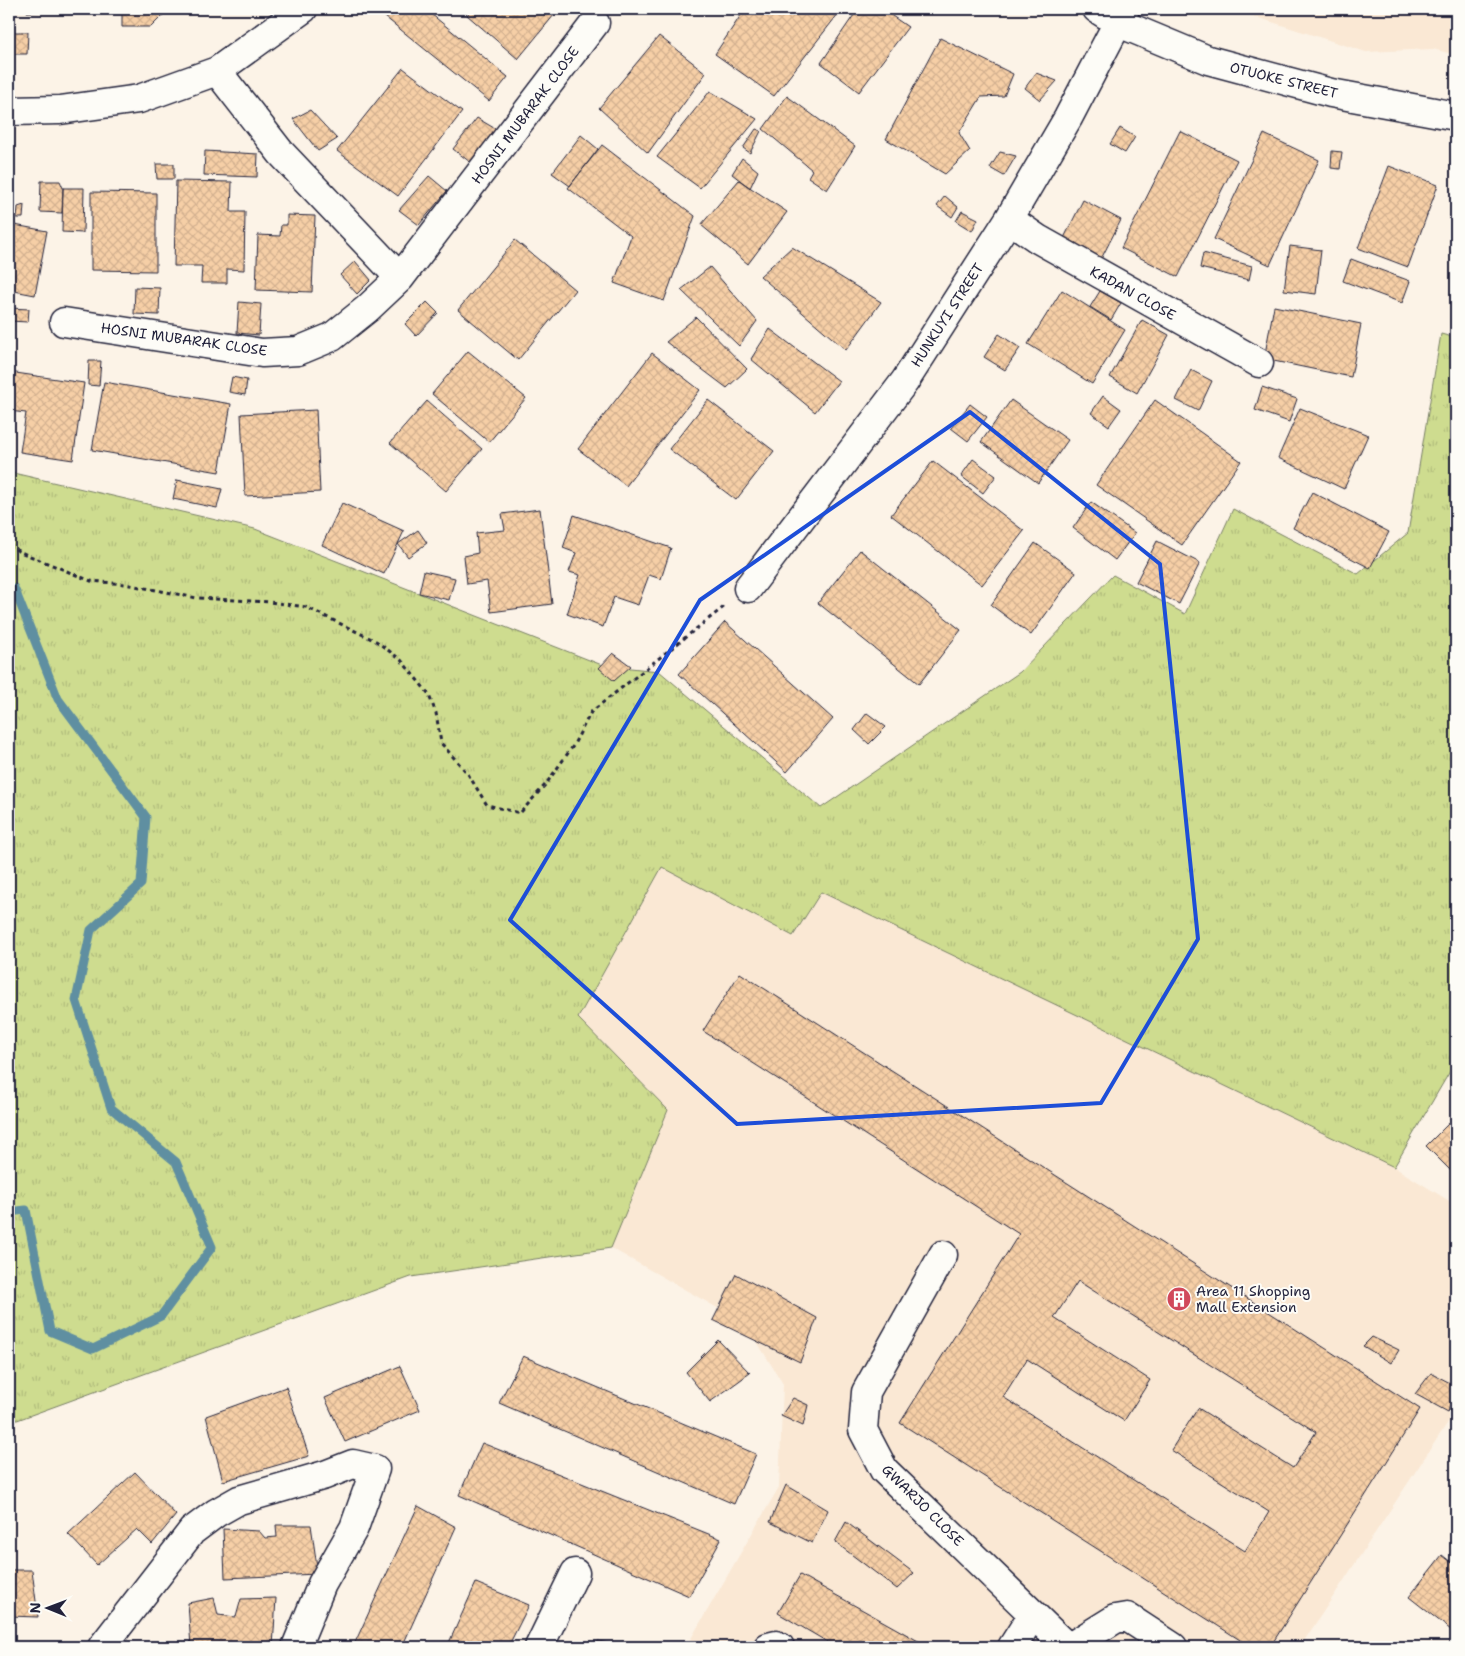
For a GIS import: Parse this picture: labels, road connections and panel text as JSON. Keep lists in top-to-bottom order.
{
  "streets": {
    "street": [
      "OTUOKE STREET",
      "HOSNI MUBARAK CLOSE",
      "KADAN CLOSE",
      "HUNKUYI STREET",
      "GWARJO CLOSE"
    ]
  },
  "crossings": [
    ["OTUOKE STREET", "HUNKUYI STREET"],
    ["KADAN CLOSE", "HUNKUYI STREET"]
  ],
  "places": {
    "building": ["Area 11 Shopping Mall Extension"]
  },
  "north": "left"
}
